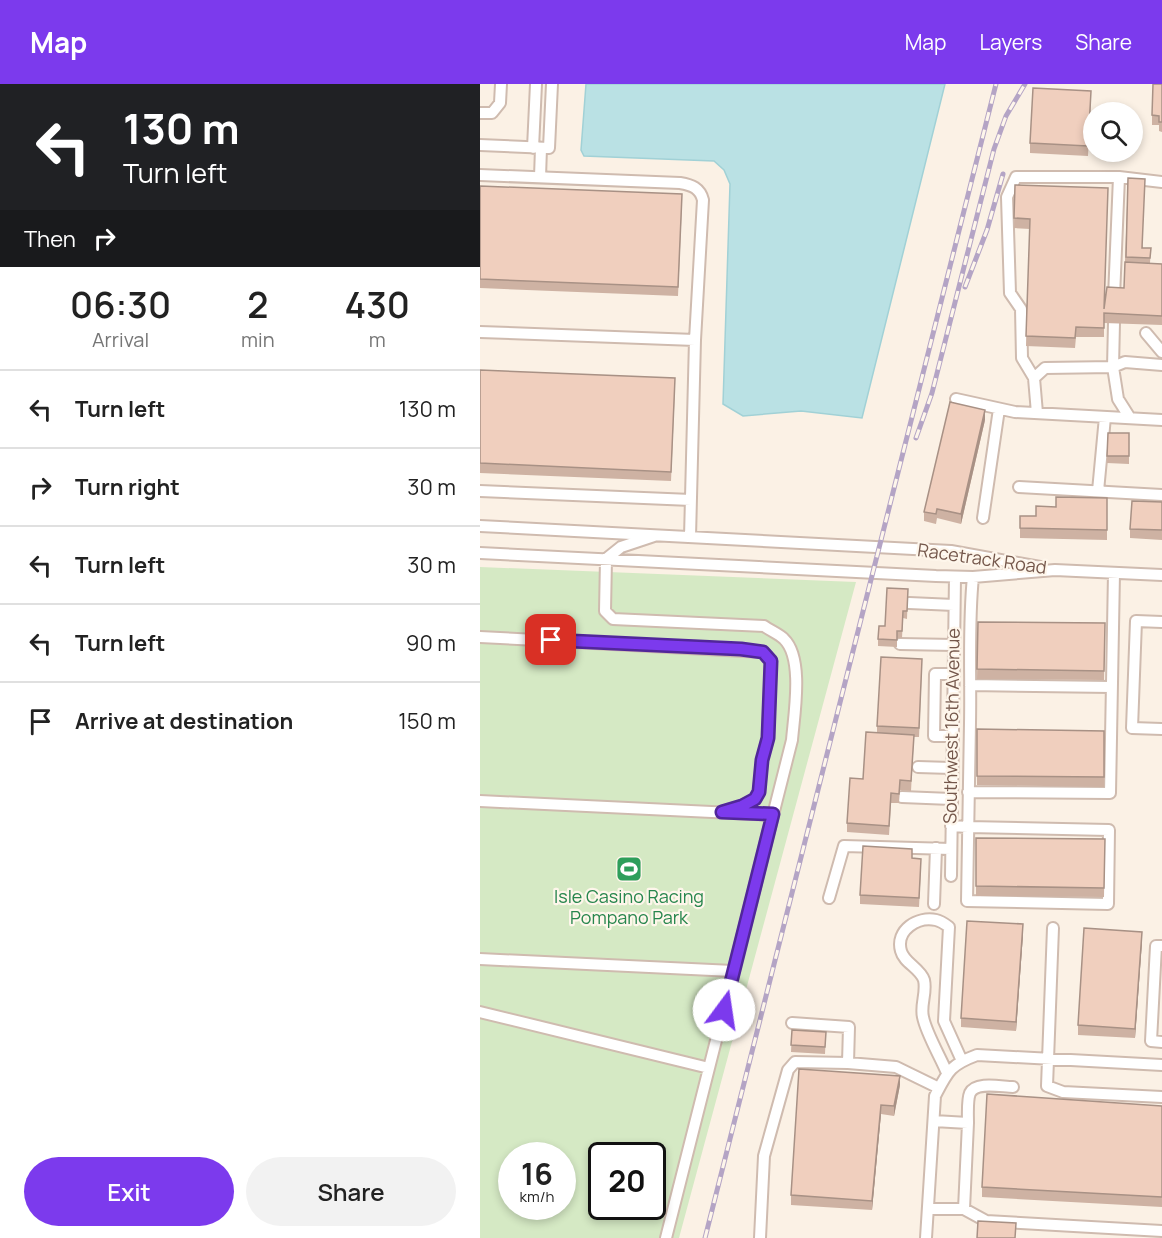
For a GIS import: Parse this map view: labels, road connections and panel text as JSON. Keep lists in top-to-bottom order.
{
  "streets": {
    "street": ["Racetrack Road", "Southwest 16th Avenue"]
  },
  "crossings": [
    ["Racetrack Road", "Southwest 16th Avenue"]
  ],
  "places": {
    "sports": ["Isle Casino Racing Pompano Park"]
  },
  "page": {
    "header": "Map",
    "nav": ["Map", "Layers", "Share"],
    "turn": ["130 m", "Turn left"],
    "then": "Then",
    "eta": [
      "06:30",
      "Arrival",
      "2",
      "min",
      "430",
      "m"
    ],
    "list": [
      {
        "name": "Turn left",
        "value": "130 m"
      },
      {
        "name": "Turn right",
        "value": "30 m"
      },
      {
        "name": "Turn left",
        "value": "30 m"
      },
      {
        "name": "Turn left",
        "value": "90 m"
      },
      {
        "name": "Arrive at destination",
        "value": "150 m"
      }
    ],
    "speed": "16 km/h",
    "limit": "20",
    "buttons": ["Exit", "Share"]
  }
}
